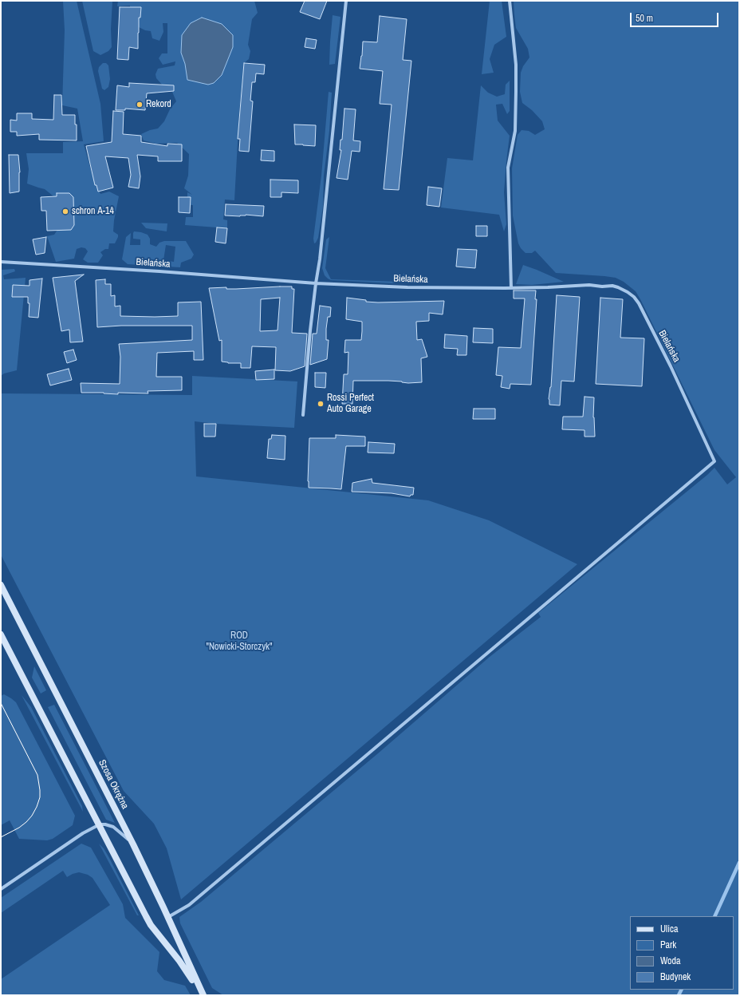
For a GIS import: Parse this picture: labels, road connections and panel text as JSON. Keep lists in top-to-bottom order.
{
  "streets": {
    "street": ["Bielańska", "Szosa Okrężna"]
  },
  "crossings": [
    ["Bielańska", "Szosa Okrężna"]
  ],
  "parks": ["ROD \"Nowicki-Storczyk\""],
  "places": ["Rekord", "schron A-14", "Rossi Perfect Auto Garage"],
  "legend": [
    "Ulica",
    "Park",
    "Woda",
    "Budynek"
  ],
  "scale_bar": "50 m"
}
